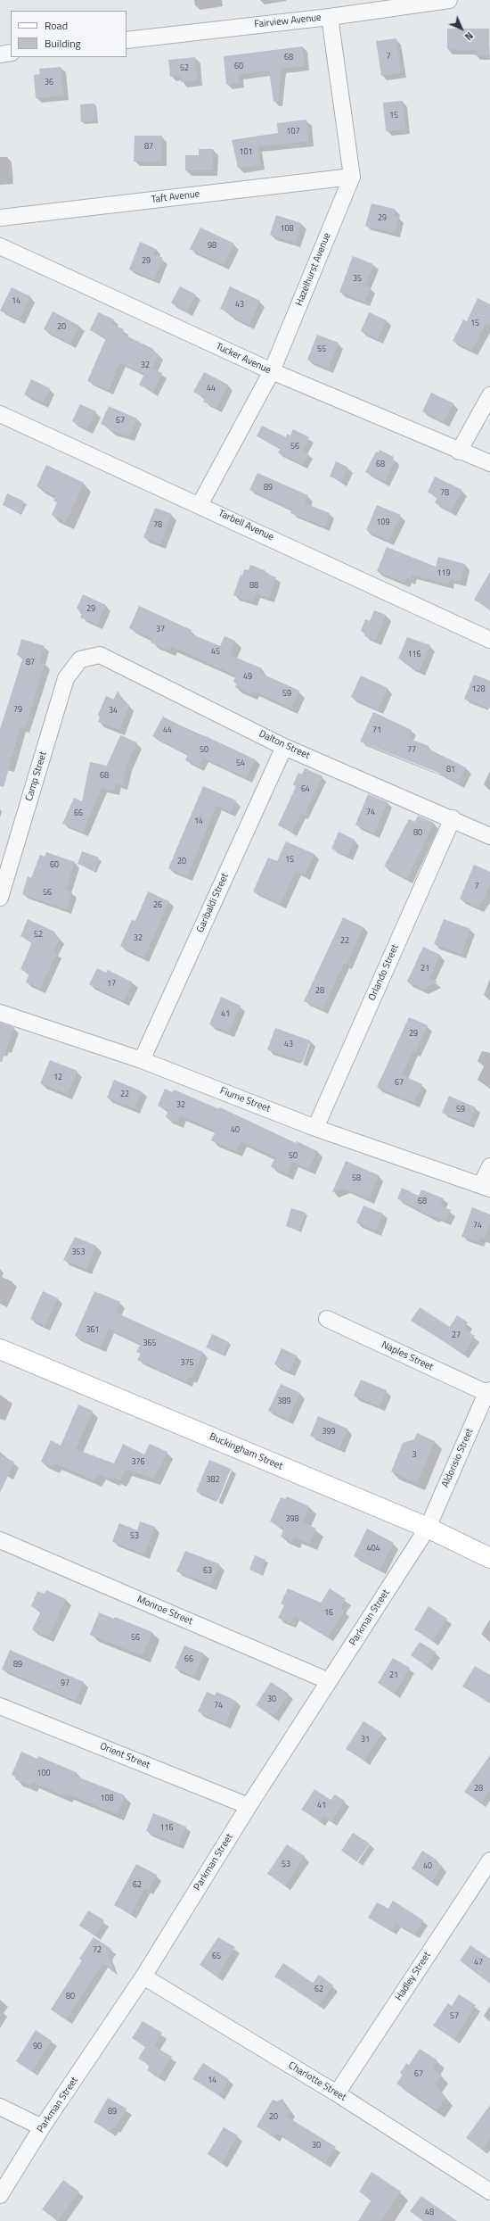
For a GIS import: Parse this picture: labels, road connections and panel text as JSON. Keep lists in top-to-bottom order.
{
  "streets": {
    "main road": ["Buckingham Street"],
    "street": [
      "Fairview Avenue",
      "Taft Avenue",
      "Hazelhurst Avenue",
      "Tucker Avenue",
      "Tarbell Avenue",
      "Dalton Street",
      "Camp Street",
      "Garibaldi Street",
      "Orlando Street",
      "Fiume Street",
      "Naples Street",
      "Aldorisio Street",
      "Monroe Street",
      "Parkman Street",
      "Orient Street",
      "Hadley Street",
      "Charlotte Street"
    ]
  },
  "crossings": [
    ["Taft Avenue", "Hazelhurst Avenue"],
    ["Hazelhurst Avenue", "Tucker Avenue"],
    ["Hazelhurst Avenue", "Tarbell Avenue"],
    ["Dalton Street", "Camp Street"],
    ["Dalton Street", "Garibaldi Street"],
    ["Dalton Street", "Orlando Street"],
    ["Garibaldi Street", "Fiume Street"],
    ["Orlando Street", "Fiume Street"],
    ["Naples Street", "Aldorisio Street"],
    ["Buckingham Street", "Aldorisio Street"],
    ["Buckingham Street", "Parkman Street"],
    ["Aldorisio Street", "Parkman Street"],
    ["Monroe Street", "Parkman Street"],
    ["Parkman Street", "Orient Street"],
    ["Parkman Street", "Charlotte Street"],
    ["Hadley Street", "Charlotte Street"]
  ],
  "house_numbers": [
    "7",
    "68",
    "60",
    "52",
    "36",
    "15",
    "107",
    "87",
    "101",
    "29",
    "108",
    "98",
    "29",
    "35",
    "14",
    "43",
    "15",
    "20",
    "55",
    "32",
    "44",
    "67",
    "56",
    "68",
    "89",
    "78",
    "109",
    "78",
    "119",
    "88",
    "29",
    "37",
    "45",
    "116",
    "87",
    "49",
    "128",
    "59",
    "79",
    "34",
    "44",
    "71",
    "50",
    "77",
    "54",
    "81",
    "68",
    "64",
    "74",
    "66",
    "14",
    "80",
    "15",
    "20",
    "60",
    "7",
    "56",
    "26",
    "52",
    "32",
    "22",
    "21",
    "17",
    "28",
    "41",
    "29",
    "43",
    "12",
    "67",
    "22",
    "32",
    "59",
    "40",
    "50",
    "58",
    "68",
    "74",
    "353",
    "361",
    "27",
    "365",
    "375",
    "389",
    "399",
    "3",
    "376",
    "382",
    "398",
    "53",
    "404",
    "63",
    "16",
    "56",
    "66",
    "89",
    "21",
    "97",
    "30",
    "74",
    "31",
    "100",
    "28",
    "108",
    "41",
    "116",
    "53",
    "40",
    "62",
    "72",
    "65",
    "47",
    "62",
    "80",
    "57",
    "90",
    "67",
    "14",
    "89",
    "20",
    "30",
    "48"
  ],
  "legend": ["Road", "Building"],
  "north": "bottom right"
}
